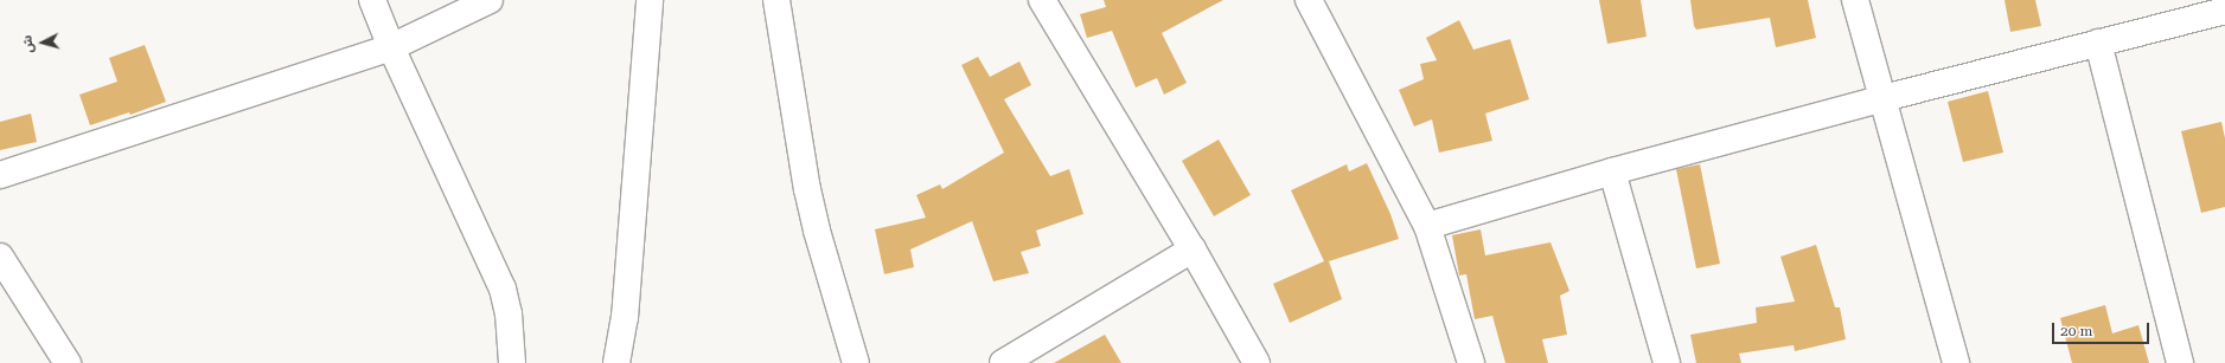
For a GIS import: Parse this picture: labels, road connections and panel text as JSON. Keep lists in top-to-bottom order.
{
  "scale_bar": "20 m",
  "north": "left"
}
